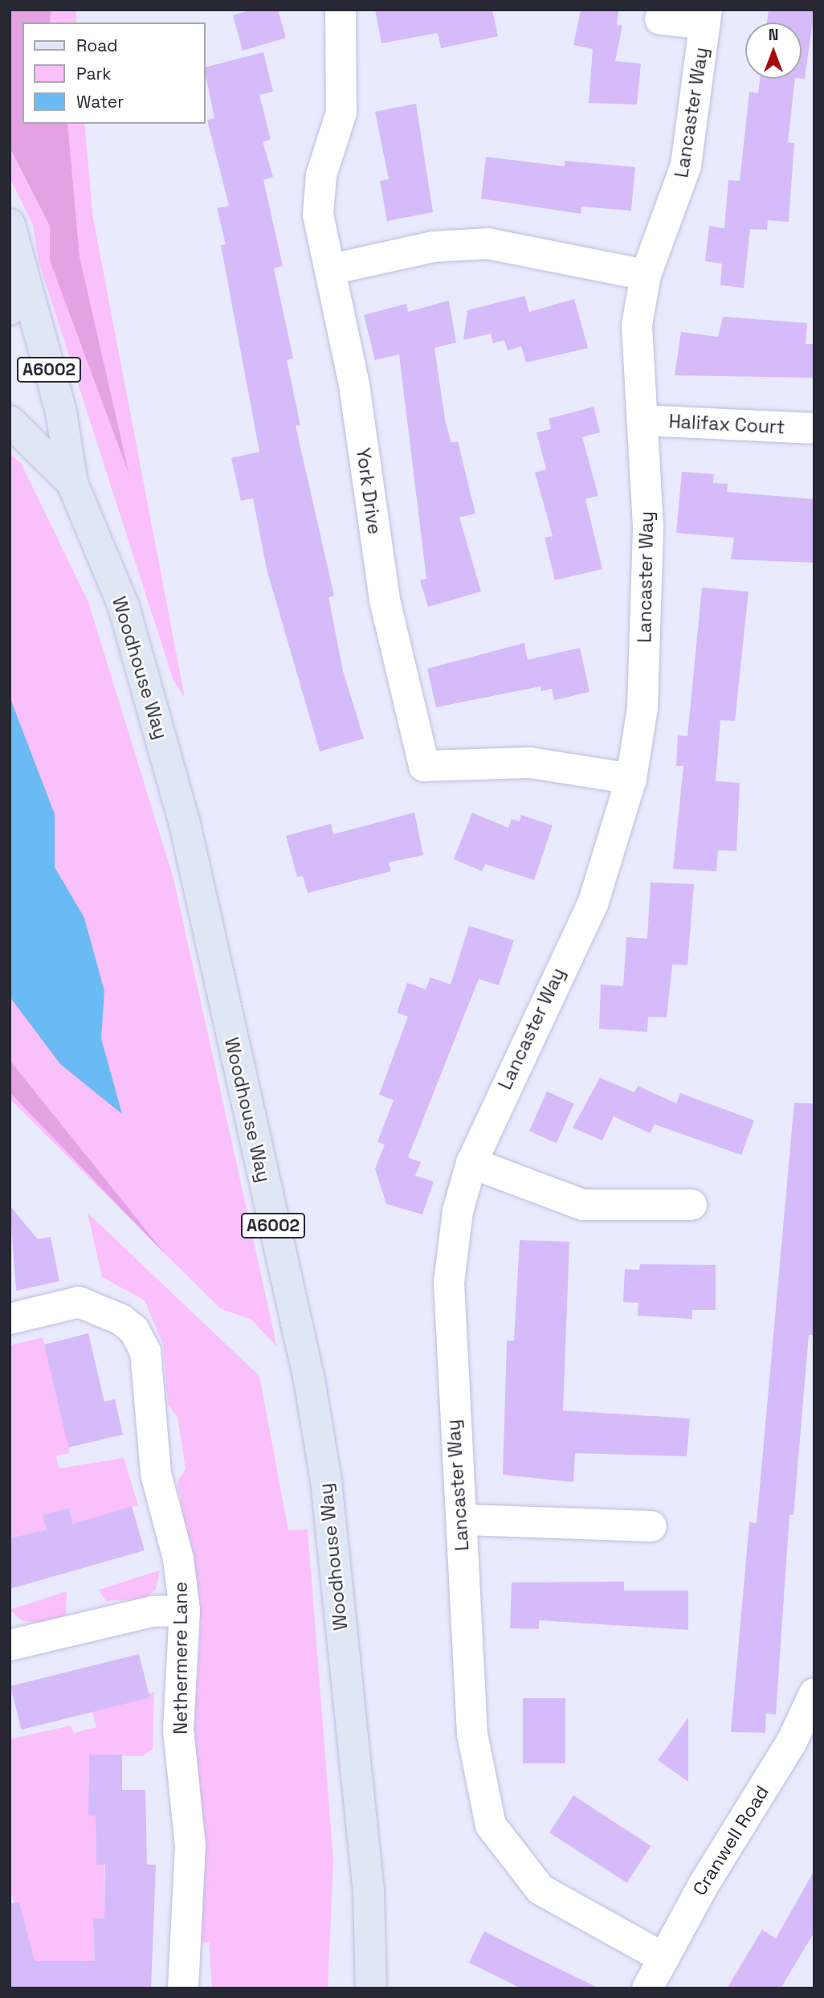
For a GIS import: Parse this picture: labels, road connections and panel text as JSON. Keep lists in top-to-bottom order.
{
  "streets": {
    "main road": ["A6002", "Woodhouse Way"],
    "street": [
      "Lancaster Way",
      "Halifax Court",
      "York Drive",
      "Nethermere Lane",
      "Cranwell Road"
    ]
  },
  "crossings": [
    ["Lancaster Way", "Halifax Court"],
    ["Lancaster Way", "York Drive"],
    ["Lancaster Way", "Cranwell Road"],
    ["A6002", "Woodhouse Way"]
  ],
  "legend": ["Road", "Park", "Water"],
  "north": "top"
}
